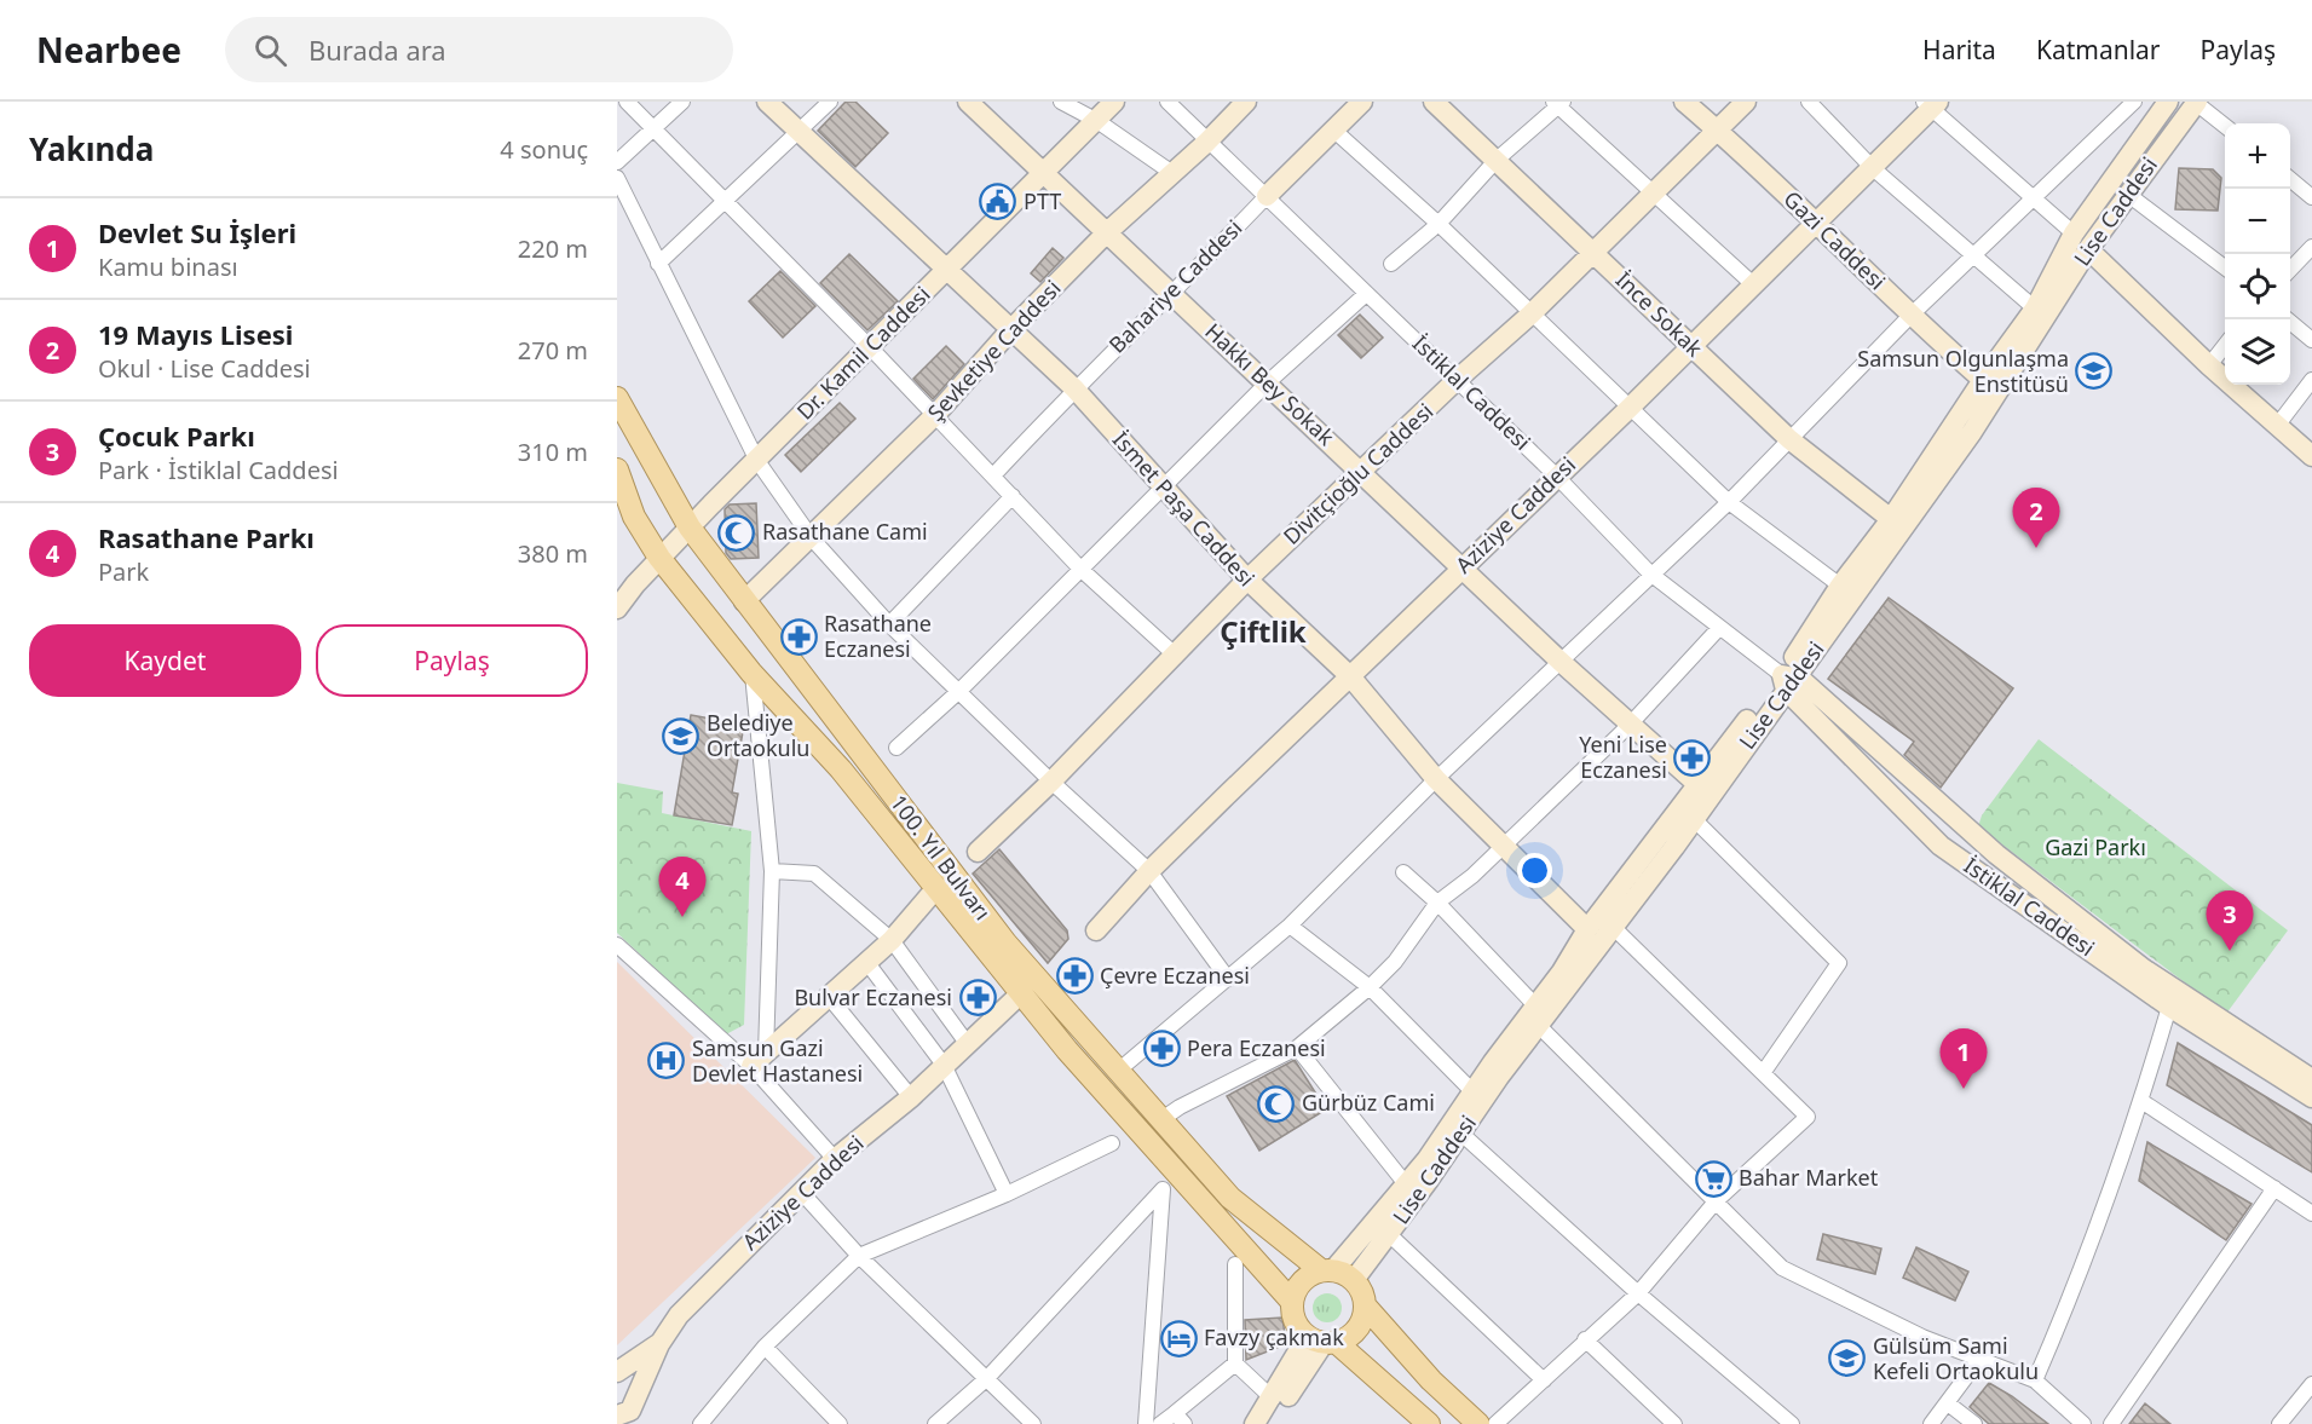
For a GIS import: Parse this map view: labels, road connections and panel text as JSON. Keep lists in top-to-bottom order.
{
  "streets": {
    "main road": [
      "Lise Caddesi",
      "Gazi Caddesi",
      "Bahariye Caddesi",
      "İnce Sokak",
      "Şevketiye Caddesi",
      "Dr. Kamil Caddesi",
      "Hakkı Bey Sokak",
      "İstiklal Caddesi",
      "Divitçioğlu Caddesi",
      "İsmet Paşa Caddesi",
      "Aziziye Caddesi",
      "100. Yıl Bulvarı"
    ]
  },
  "crossings": [
    ["Lise Caddesi", "Gazi Caddesi"],
    ["Lise Caddesi", "İnce Sokak"],
    ["Lise Caddesi", "Hakkı Bey Sokak"],
    ["Lise Caddesi", "İstiklal Caddesi"],
    ["Lise Caddesi", "İsmet Paşa Caddesi"],
    ["Lise Caddesi", "100. Yıl Bulvarı"],
    ["Gazi Caddesi", "Divitçioğlu Caddesi"],
    ["Gazi Caddesi", "Aziziye Caddesi"],
    ["Bahariye Caddesi", "Hakkı Bey Sokak"],
    ["Bahariye Caddesi", "İstiklal Caddesi"],
    ["Bahariye Caddesi", "İsmet Paşa Caddesi"],
    ["İnce Sokak", "Divitçioğlu Caddesi"],
    ["İnce Sokak", "Aziziye Caddesi"],
    ["Şevketiye Caddesi", "Hakkı Bey Sokak"],
    ["Şevketiye Caddesi", "İstiklal Caddesi"],
    ["Şevketiye Caddesi", "İsmet Paşa Caddesi"],
    ["Şevketiye Caddesi", "100. Yıl Bulvarı"],
    ["Dr. Kamil Caddesi", "Hakkı Bey Sokak"],
    ["Dr. Kamil Caddesi", "İsmet Paşa Caddesi"],
    ["Dr. Kamil Caddesi", "100. Yıl Bulvarı"],
    ["Hakkı Bey Sokak", "Divitçioğlu Caddesi"],
    ["Hakkı Bey Sokak", "Aziziye Caddesi"],
    ["İstiklal Caddesi", "Divitçioğlu Caddesi"],
    ["İstiklal Caddesi", "Aziziye Caddesi"],
    ["Divitçioğlu Caddesi", "İsmet Paşa Caddesi"],
    ["İsmet Paşa Caddesi", "Aziziye Caddesi"],
    ["Aziziye Caddesi", "100. Yıl Bulvarı"]
  ],
  "districts": ["Çiftlik"],
  "parks": ["Gazi Parkı"],
  "places": {
    "public building": ["PTT"],
    "school or university": ["Samsun Olgunlaşma Enstitüsü", "Belediye Ortaokulu", "Gülsüm Sami Kefeli Ortaokulu"],
    "mosque": ["Rasathane Cami", "Gürbüz Cami"],
    "pharmacy": [
      "Rasathane Eczanesi",
      "Yeni Lise Eczanesi",
      "Çevre Eczanesi",
      "Bulvar Eczanesi",
      "Pera Eczanesi"
    ],
    "hospital": ["Samsun Gazi Devlet Hastanesi"],
    "supermarket": ["Bahar Market"],
    "hotel": ["Favzy çakmak"]
  },
  "page": {
    "header": "Nearbee",
    "search": "Burada ara",
    "nav": ["Harita", "Katmanlar", "Paylaş"],
    "heading": ["Yakında", "4 sonuç"],
    "map_buttons": ["+", "−"],
    "list": [
      {
        "mark": "1",
        "name": "Devlet Su İşleri",
        "note": "Kamu binası",
        "value": "220 m"
      },
      {
        "mark": "2",
        "name": "19 Mayıs Lisesi",
        "note": "Okul · Lise Caddesi",
        "value": "270 m"
      },
      {
        "mark": "3",
        "name": "Çocuk Parkı",
        "note": "Park · İstiklal Caddesi",
        "value": "310 m"
      },
      {
        "mark": "4",
        "name": "Rasathane Parkı",
        "note": "Park",
        "value": "380 m"
      }
    ],
    "pins": [
      "2",
      "4",
      "3",
      "1"
    ],
    "buttons": ["Kaydet", "Paylaş"]
  }
}
